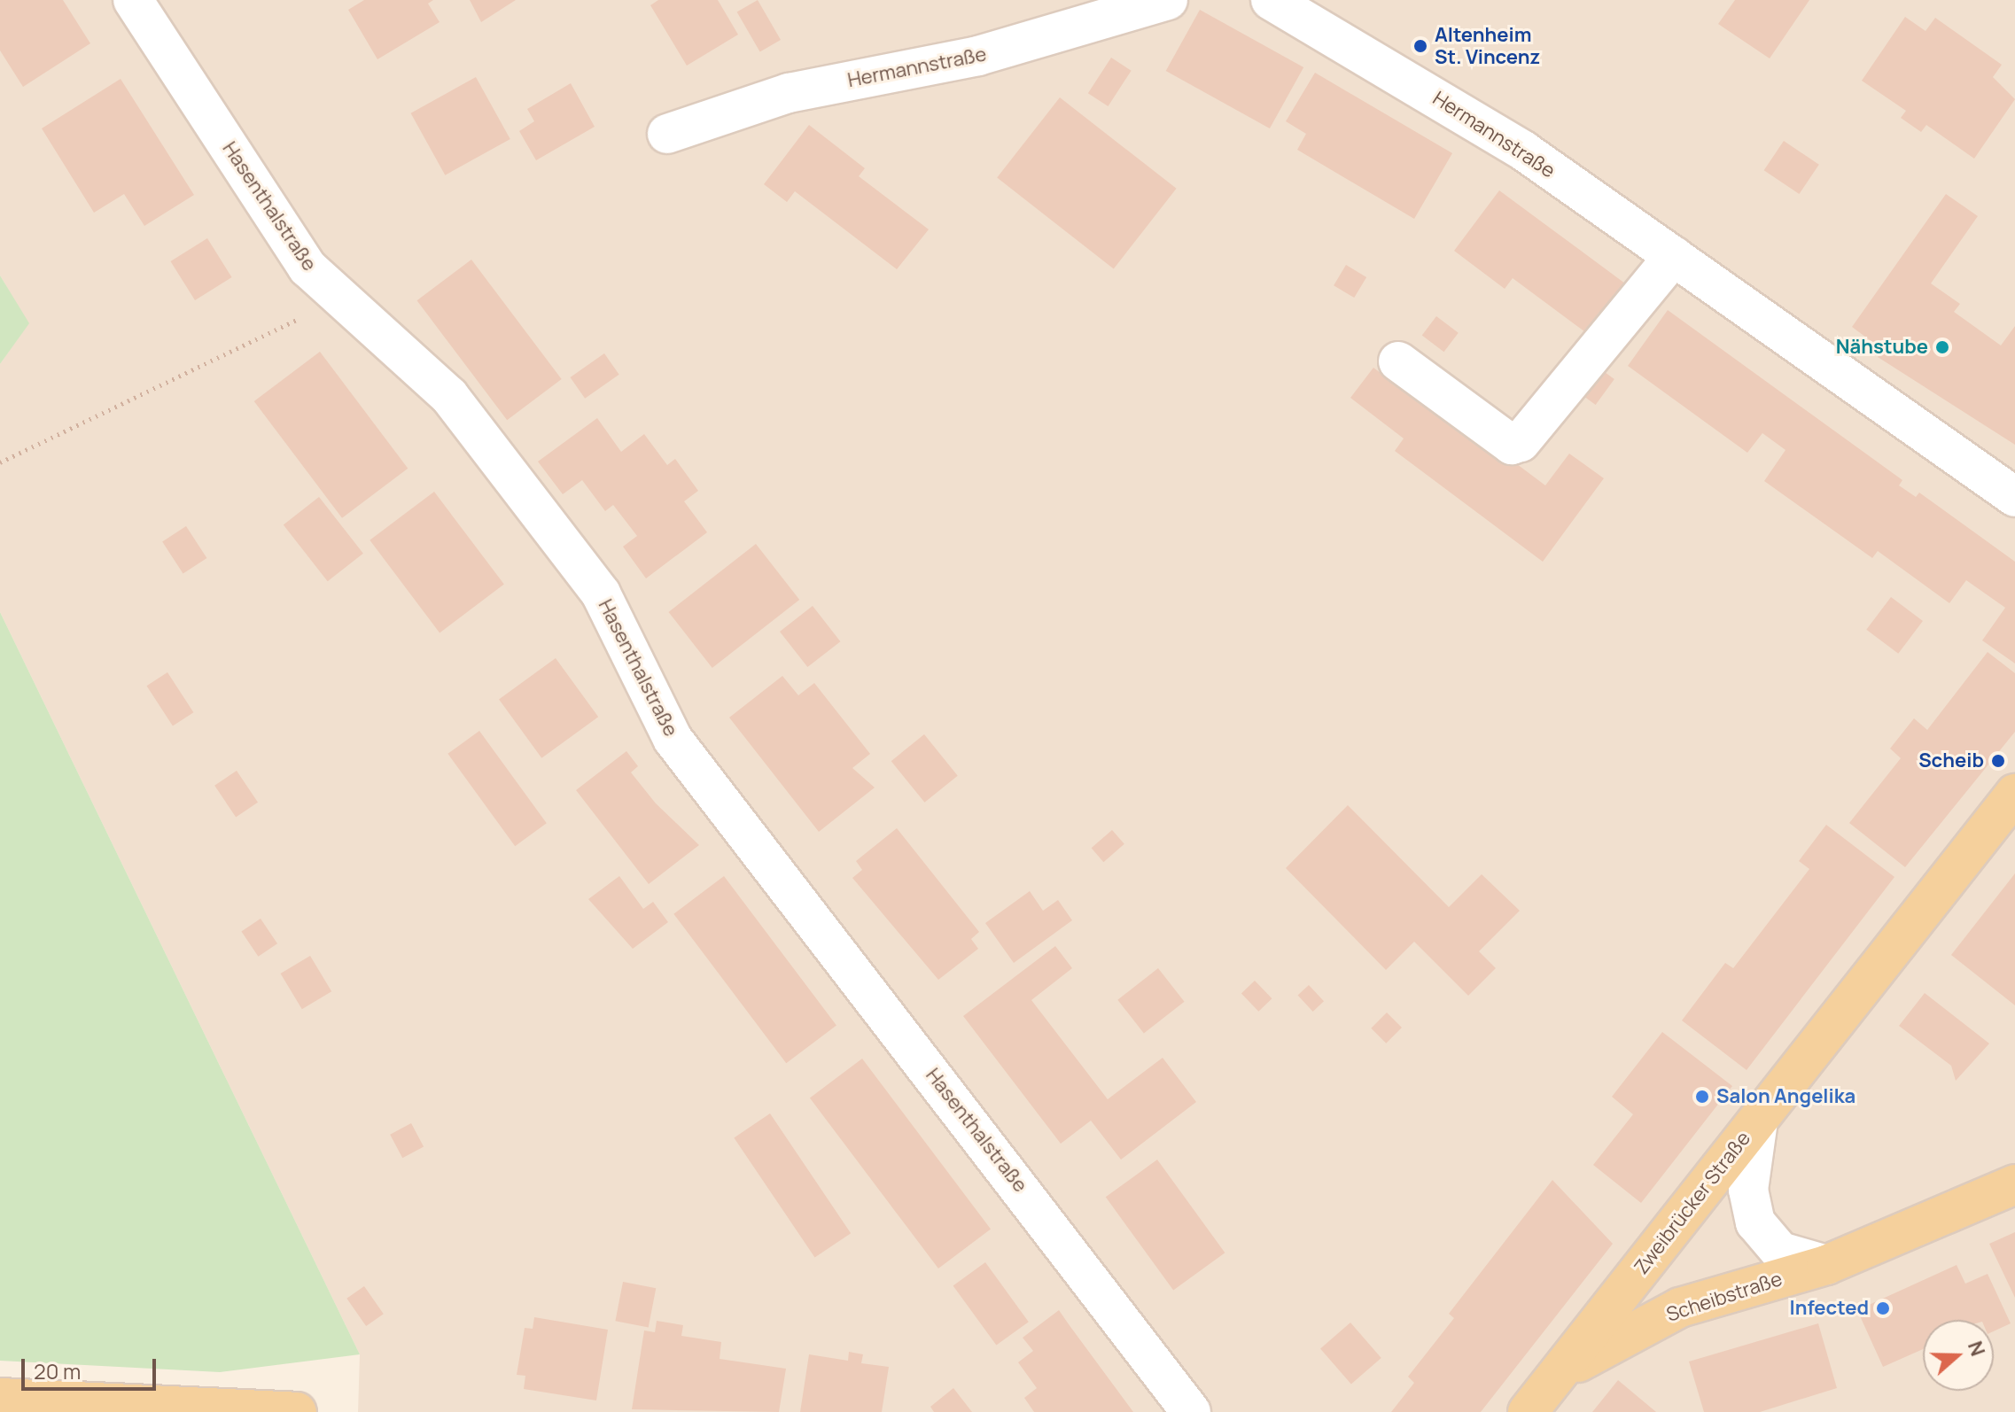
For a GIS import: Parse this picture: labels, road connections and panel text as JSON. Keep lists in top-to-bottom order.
{
  "streets": {
    "main road": ["Zweibrücker Straße", "Scheibstraße"],
    "street": ["Hermannstraße", "Hasenthalstraße"]
  },
  "crossings": [
    ["Zweibrücker Straße", "Scheibstraße"]
  ],
  "places": [
    "Altenheim St. Vincenz",
    "Nähstube",
    "Scheib",
    "Salon Angelika",
    "Infected"
  ],
  "scale_bar": "20 m",
  "north": "right"
}
